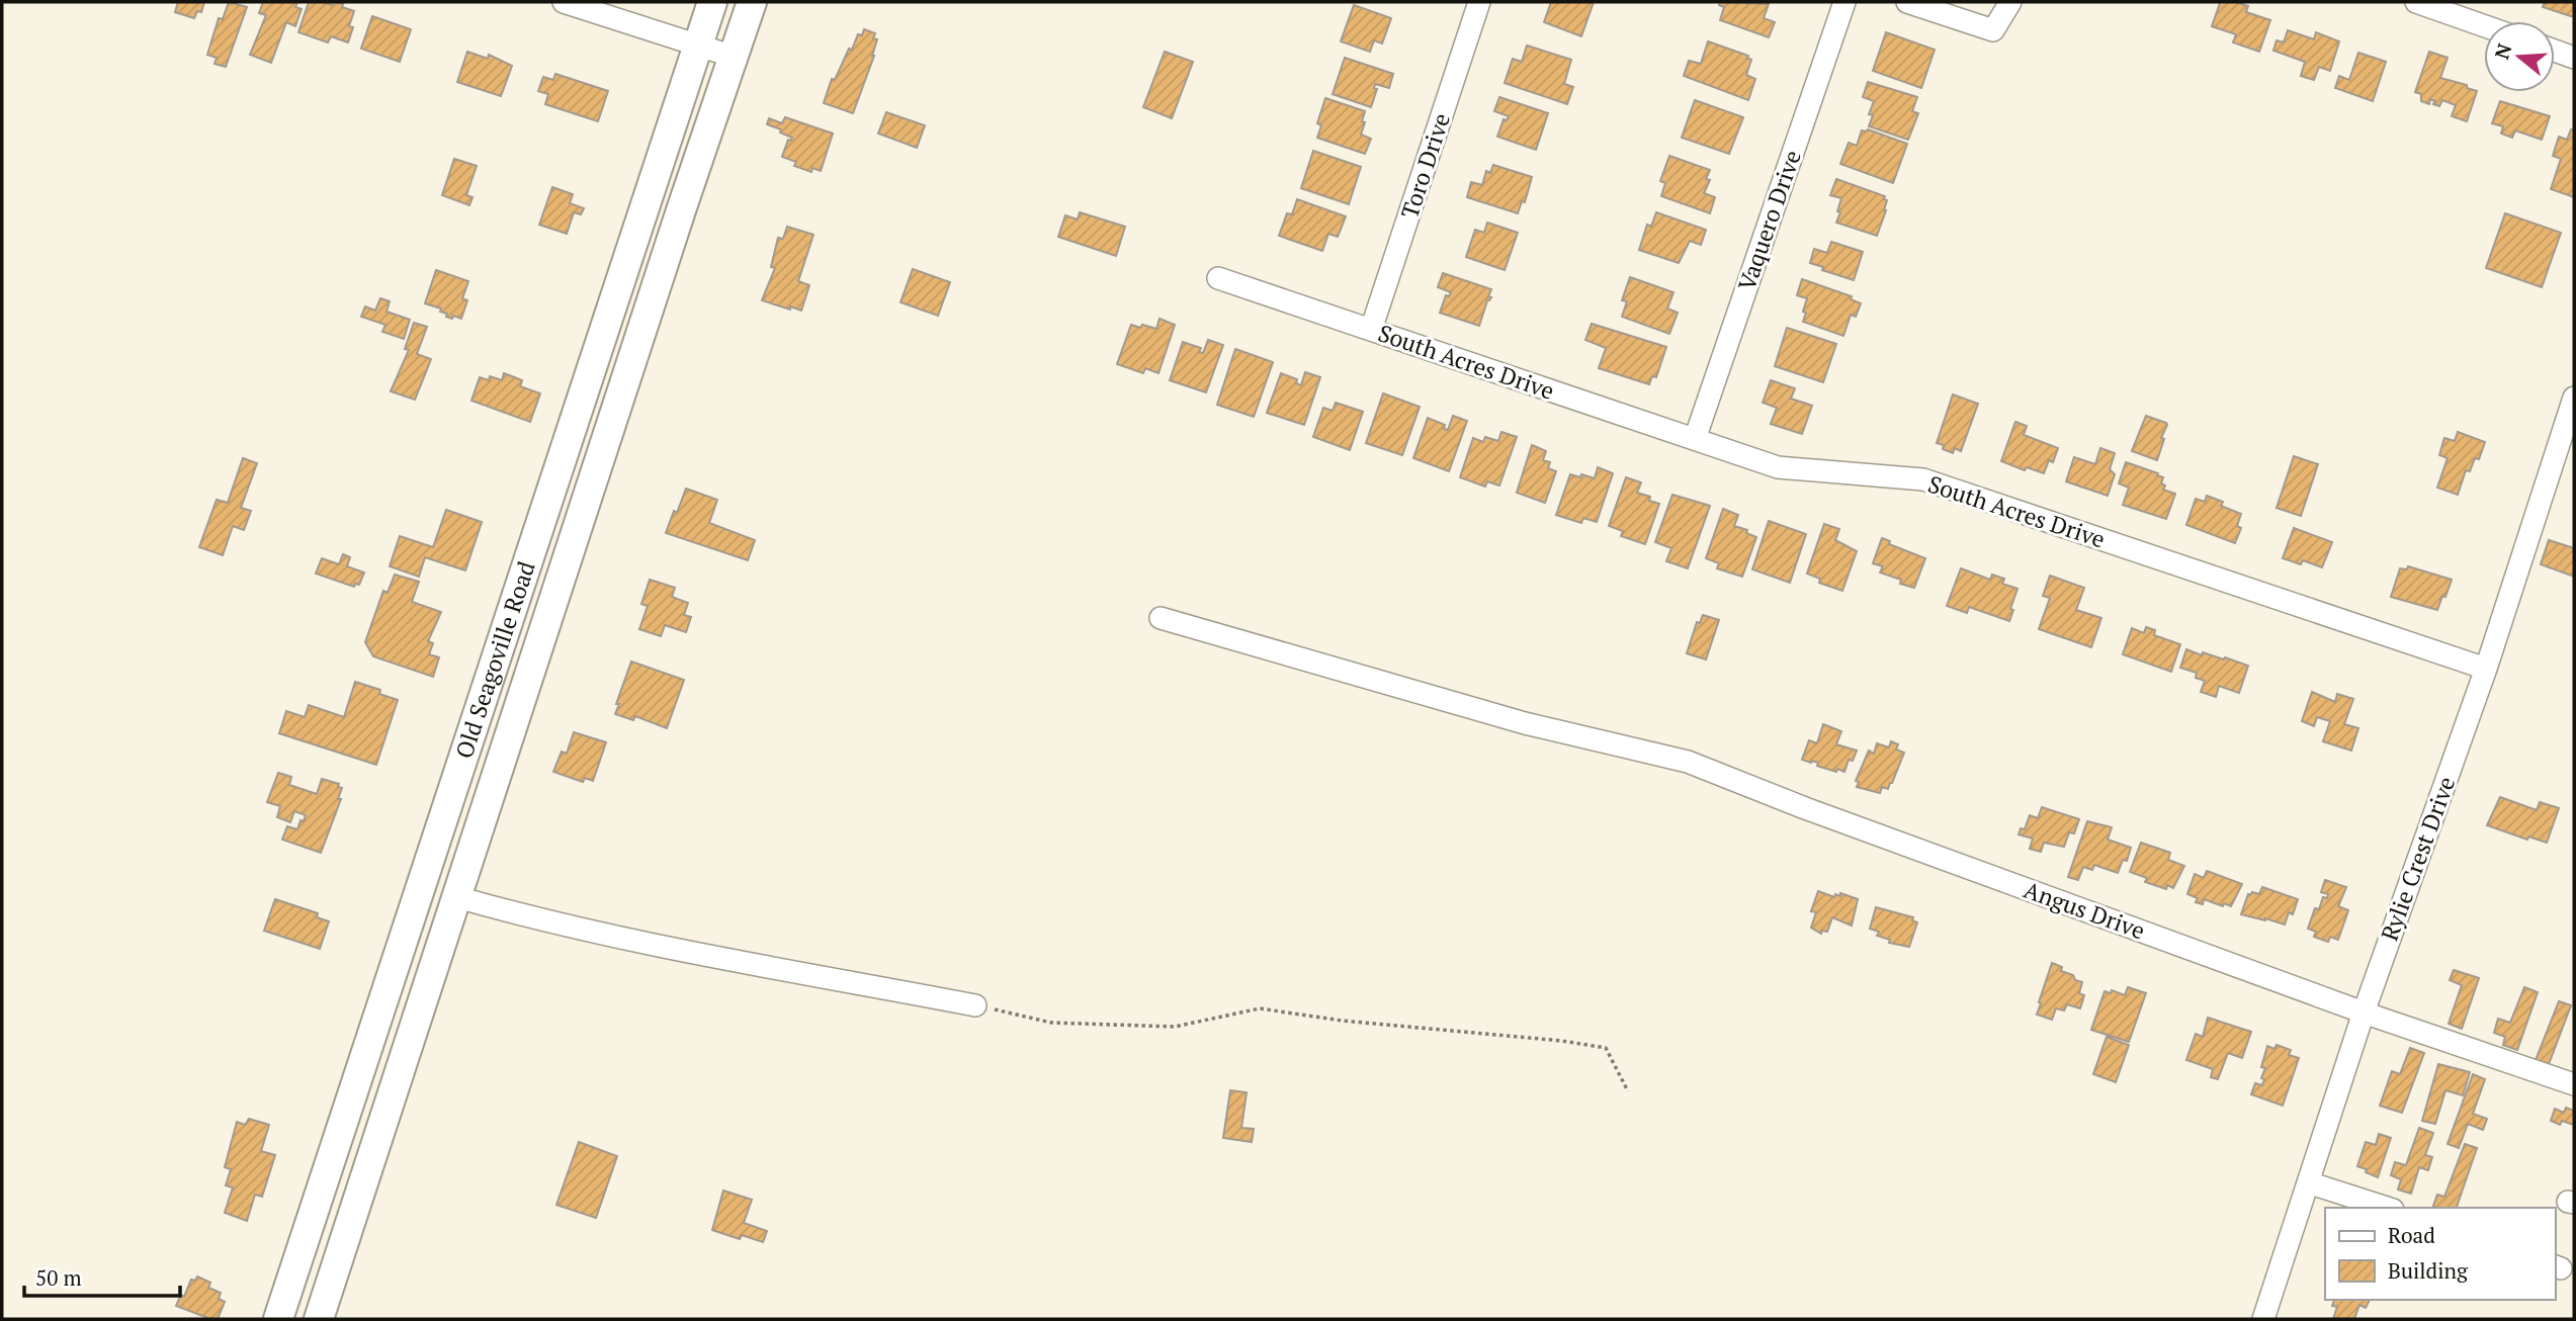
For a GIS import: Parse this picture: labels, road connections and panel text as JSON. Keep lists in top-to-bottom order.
{
  "streets": {
    "main road": ["Old Seagoville Road"],
    "street": [
      "Toro Drive",
      "Vaquero Drive",
      "South Acres Drive",
      "Rylie Crest Drive",
      "Angus Drive"
    ]
  },
  "crossings": [
    ["Toro Drive", "South Acres Drive"],
    ["Vaquero Drive", "South Acres Drive"],
    ["South Acres Drive", "Rylie Crest Drive"],
    ["Rylie Crest Drive", "Angus Drive"]
  ],
  "legend": ["Road", "Building"],
  "scale_bar": "50 m",
  "north": "left"
}
